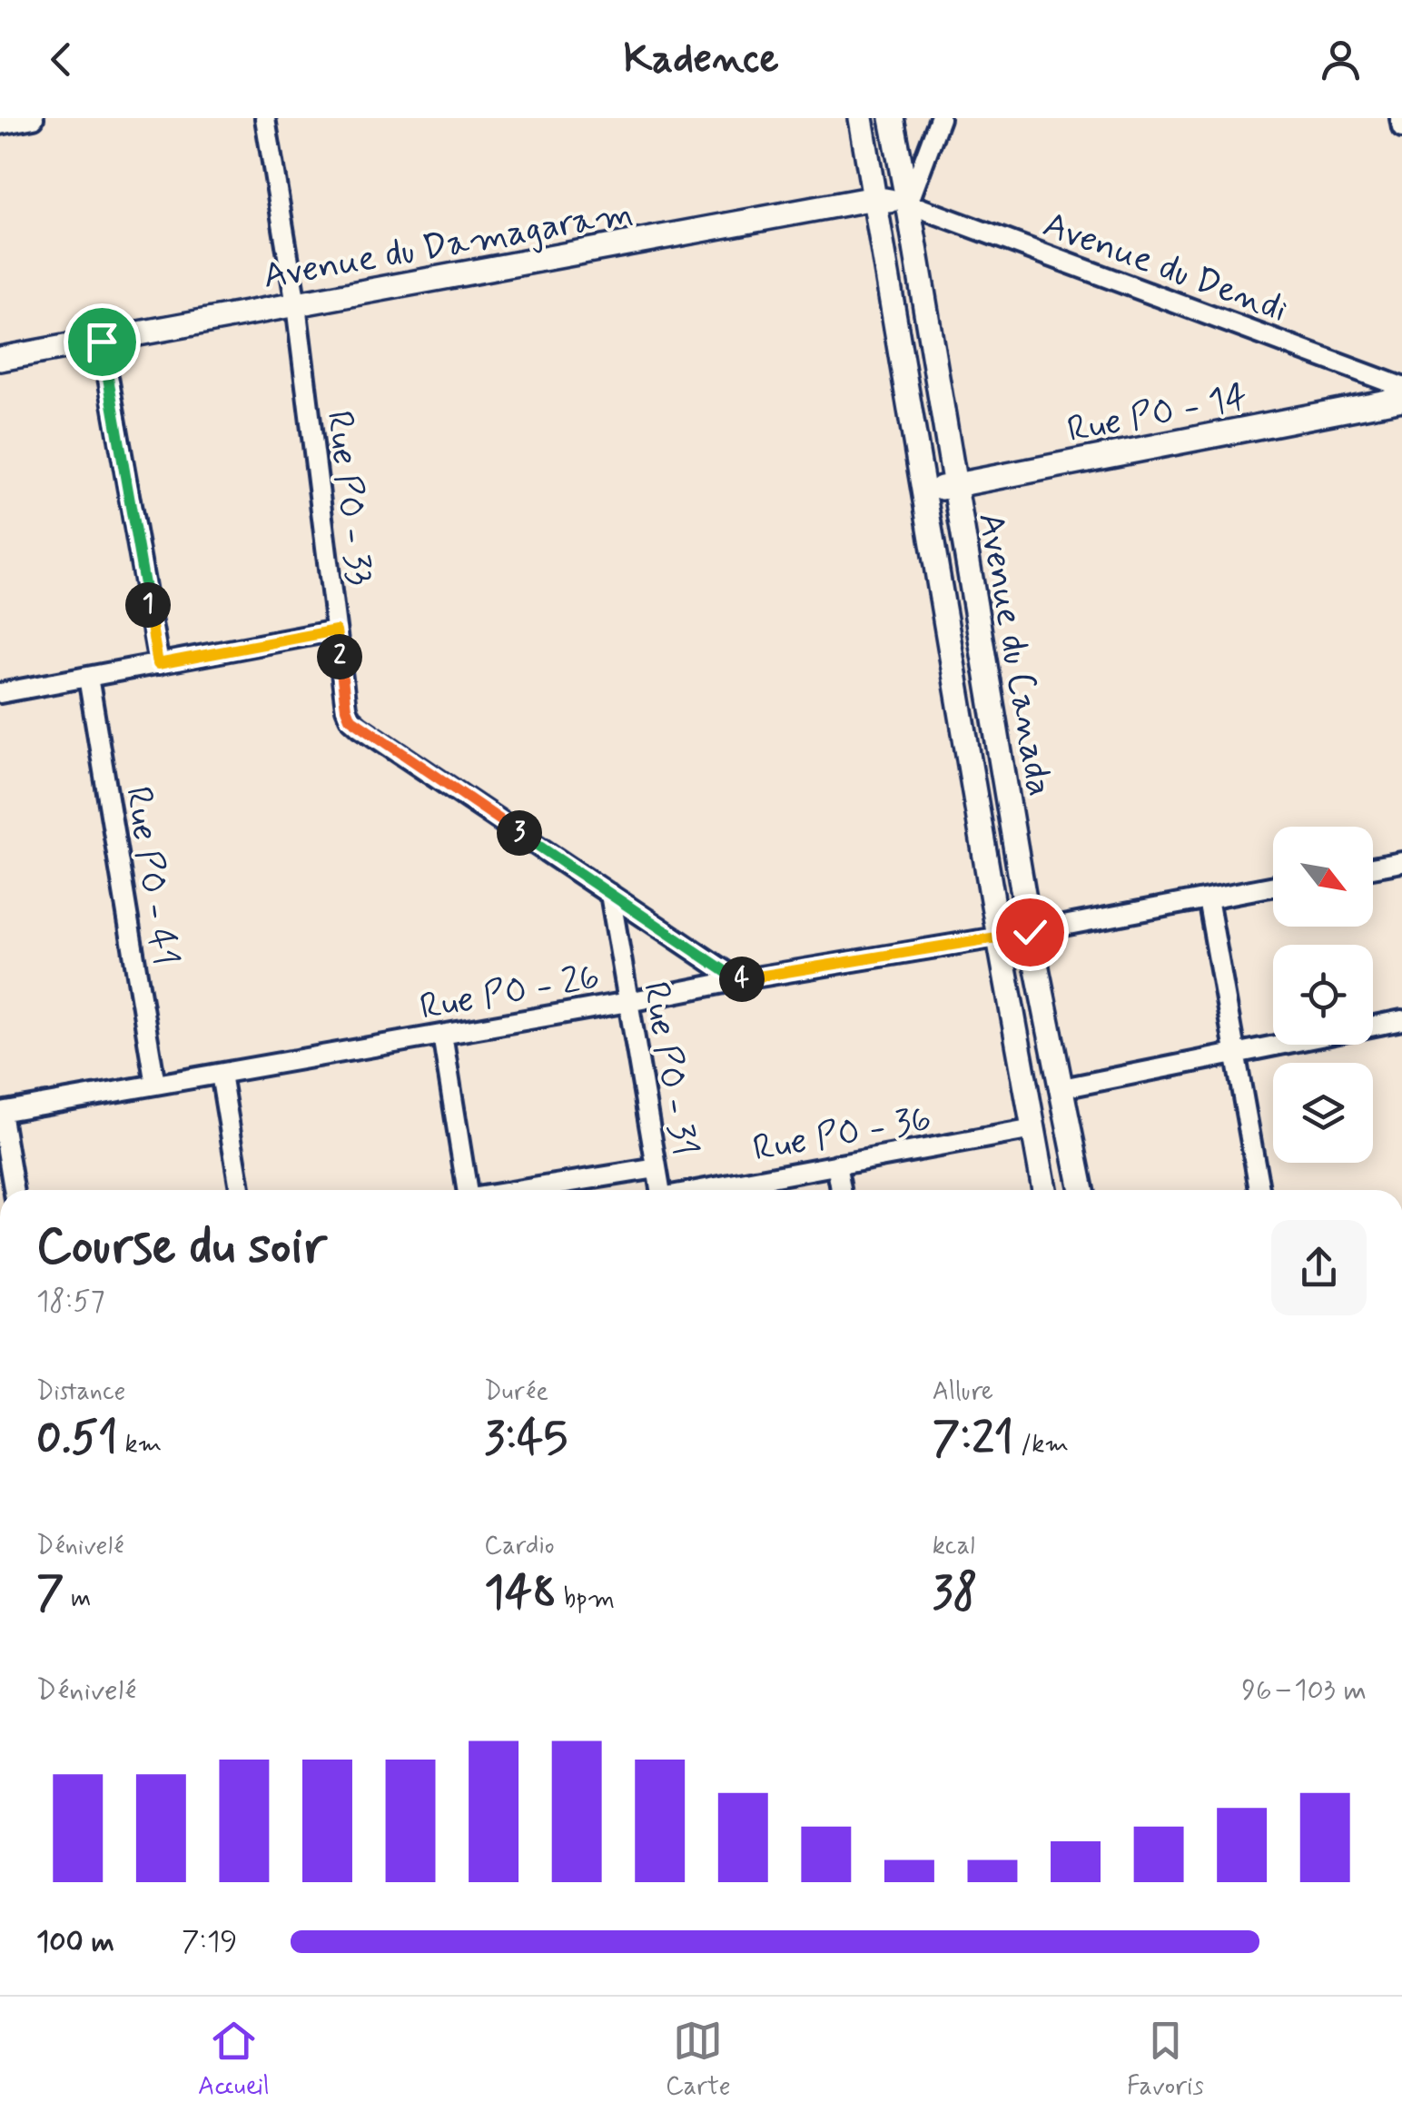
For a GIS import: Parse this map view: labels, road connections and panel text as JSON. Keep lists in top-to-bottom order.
{
  "streets": {
    "street": [
      "Avenue du Damagaram",
      "Avenue du Dendi",
      "Rue PO - 14",
      "Rue PO - 33",
      "Avenue du Canada",
      "Rue PO - 41",
      "Rue PO - 26",
      "Rue PO - 31",
      "Rue PO - 36"
    ]
  },
  "crossings": [
    ["Avenue du Damagaram", "Avenue du Dendi"],
    ["Avenue du Damagaram", "Rue PO - 33"],
    ["Avenue du Damagaram", "Avenue du Canada"],
    ["Avenue du Dendi", "Avenue du Canada"],
    ["Rue PO - 14", "Avenue du Canada"],
    ["Rue PO - 33", "Rue PO - 26"],
    ["Rue PO - 33", "Rue PO - 31"],
    ["Avenue du Canada", "Rue PO - 26"],
    ["Avenue du Canada", "Rue PO - 36"],
    ["Rue PO - 41", "Rue PO - 26"],
    ["Rue PO - 26", "Rue PO - 31"]
  ],
  "north": "bottom right",
  "page": {
    "header": "Kadence",
    "pins": [
      "1",
      "2",
      "3",
      "4"
    ],
    "heading": ["Course du soir", "18:57"],
    "stats": [
      ["Distance", "0.51 km"],
      ["Durée", "3:45"],
      ["Allure", "7:21 /km"],
      ["Dénivelé", "7 m"],
      ["Cardio", "148 bpm"],
      ["kcal", "38"]
    ],
    "chart": ["Dénivelé", "96–103 m"],
    "list": [
      {
        "name": "100 m",
        "note": "7:19"
      }
    ],
    "tabs": ["Accueil", "Carte", "Favoris"]
  }
}
